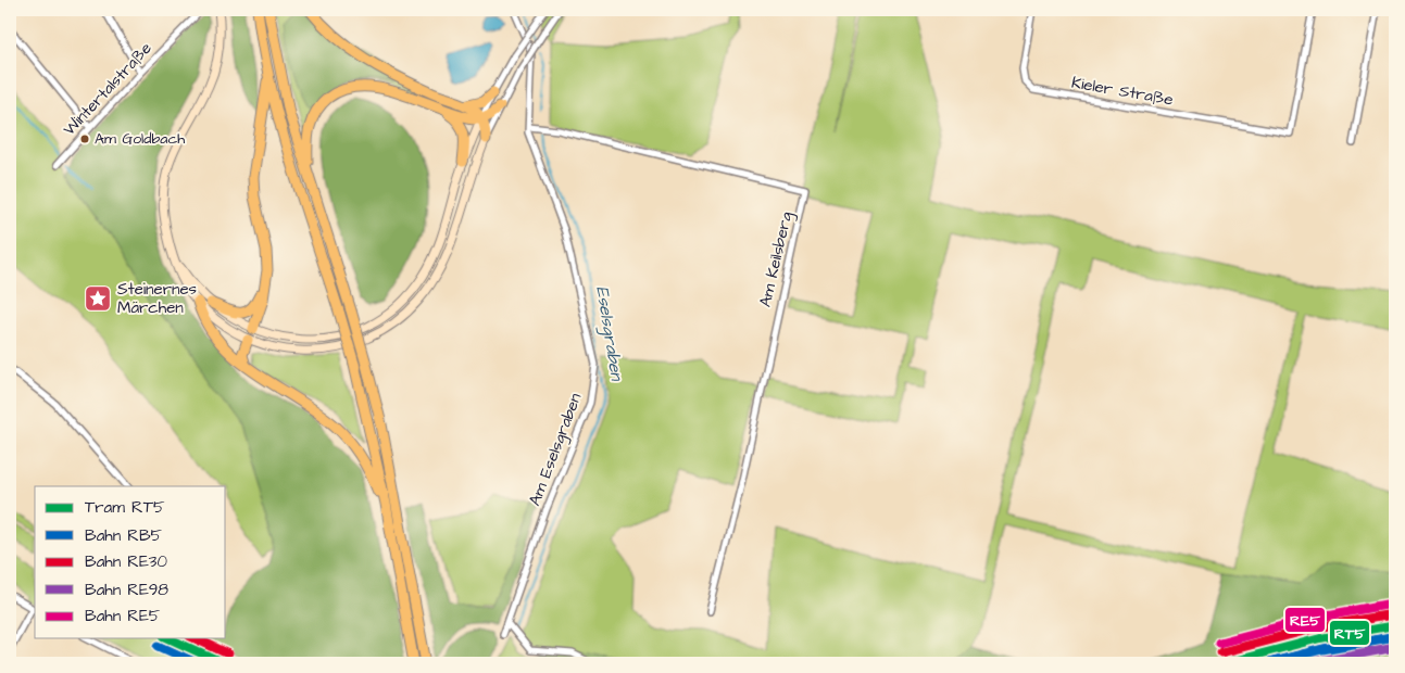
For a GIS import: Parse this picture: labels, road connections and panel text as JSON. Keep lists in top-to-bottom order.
{
  "streets": {
    "street": [
      "Wintertalstraße",
      "Kieler Straße",
      "Am Keilsberg",
      "Am Eselsgraben"
    ]
  },
  "crossings": [
    ["Am Keilsberg", "Am Eselsgraben"]
  ],
  "water": ["Eselsgraben"],
  "places": {
    "other": ["Am Goldbach"],
    "place": ["Steinernes Märchen"]
  },
  "lines": [
    "rail line RE5",
    "rail line RE30",
    "tram line RT5",
    "rail line RB5",
    "rail line RE98"
  ],
  "legend": [
    "Tram RT5",
    "Bahn RB5",
    "Bahn RE30",
    "Bahn RE98",
    "Bahn RE5"
  ]
}
